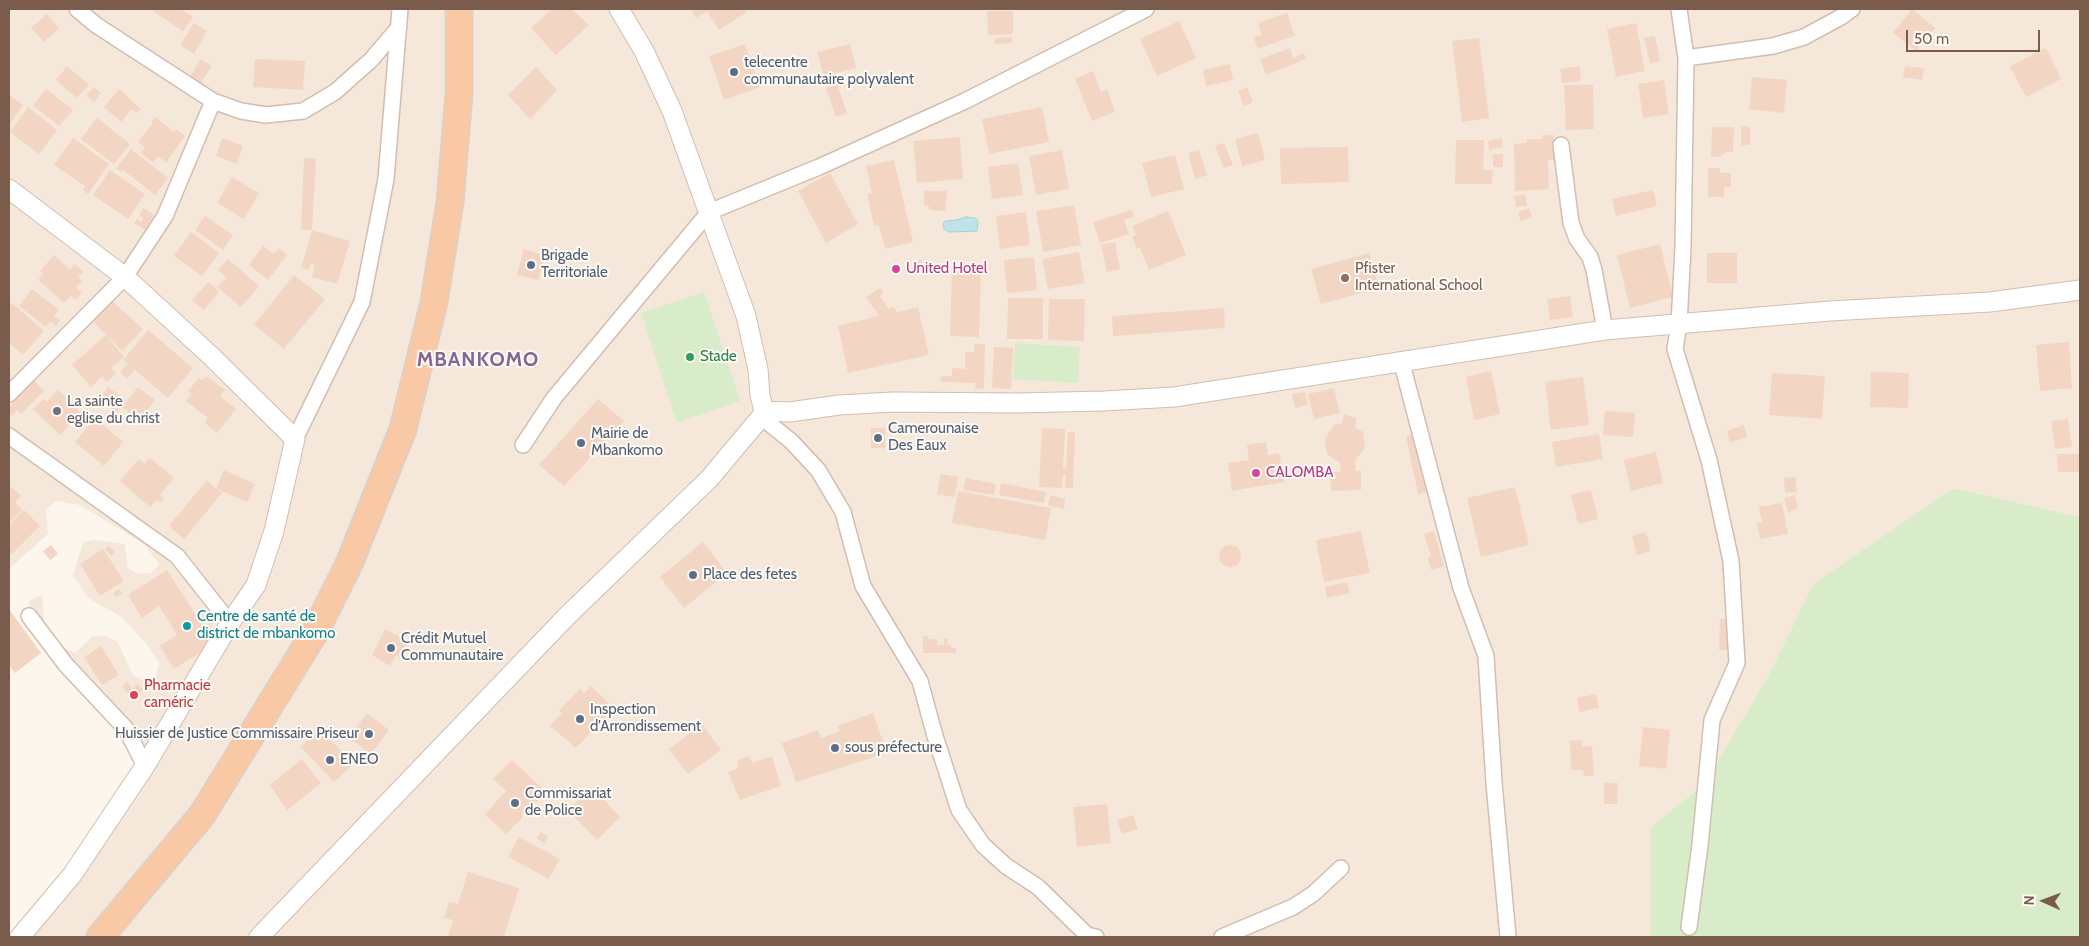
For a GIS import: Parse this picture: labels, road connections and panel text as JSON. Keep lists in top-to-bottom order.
{
  "districts": ["MBANKOMO"],
  "places": [
    "telecentre communautaire polyvalent",
    "Brigade Territoriale",
    "United Hotel",
    "Pfister International School",
    "Stade",
    "La sainte eglise du christ",
    "Camerounaise Des Eaux",
    "Mairie de Mbankomo",
    "CALOMBA",
    "Place des fetes",
    "Centre de santé de district de mbankomo",
    "Crédit Mutuel Communautaire",
    "Pharmacie caméric",
    "Inspection d'Arrondissement",
    "Huissier de Justice Commissaire Priseur",
    "sous préfecture",
    "ENEO",
    "Commissariat de Police"
  ],
  "scale_bar": "50 m",
  "north": "left"
}
